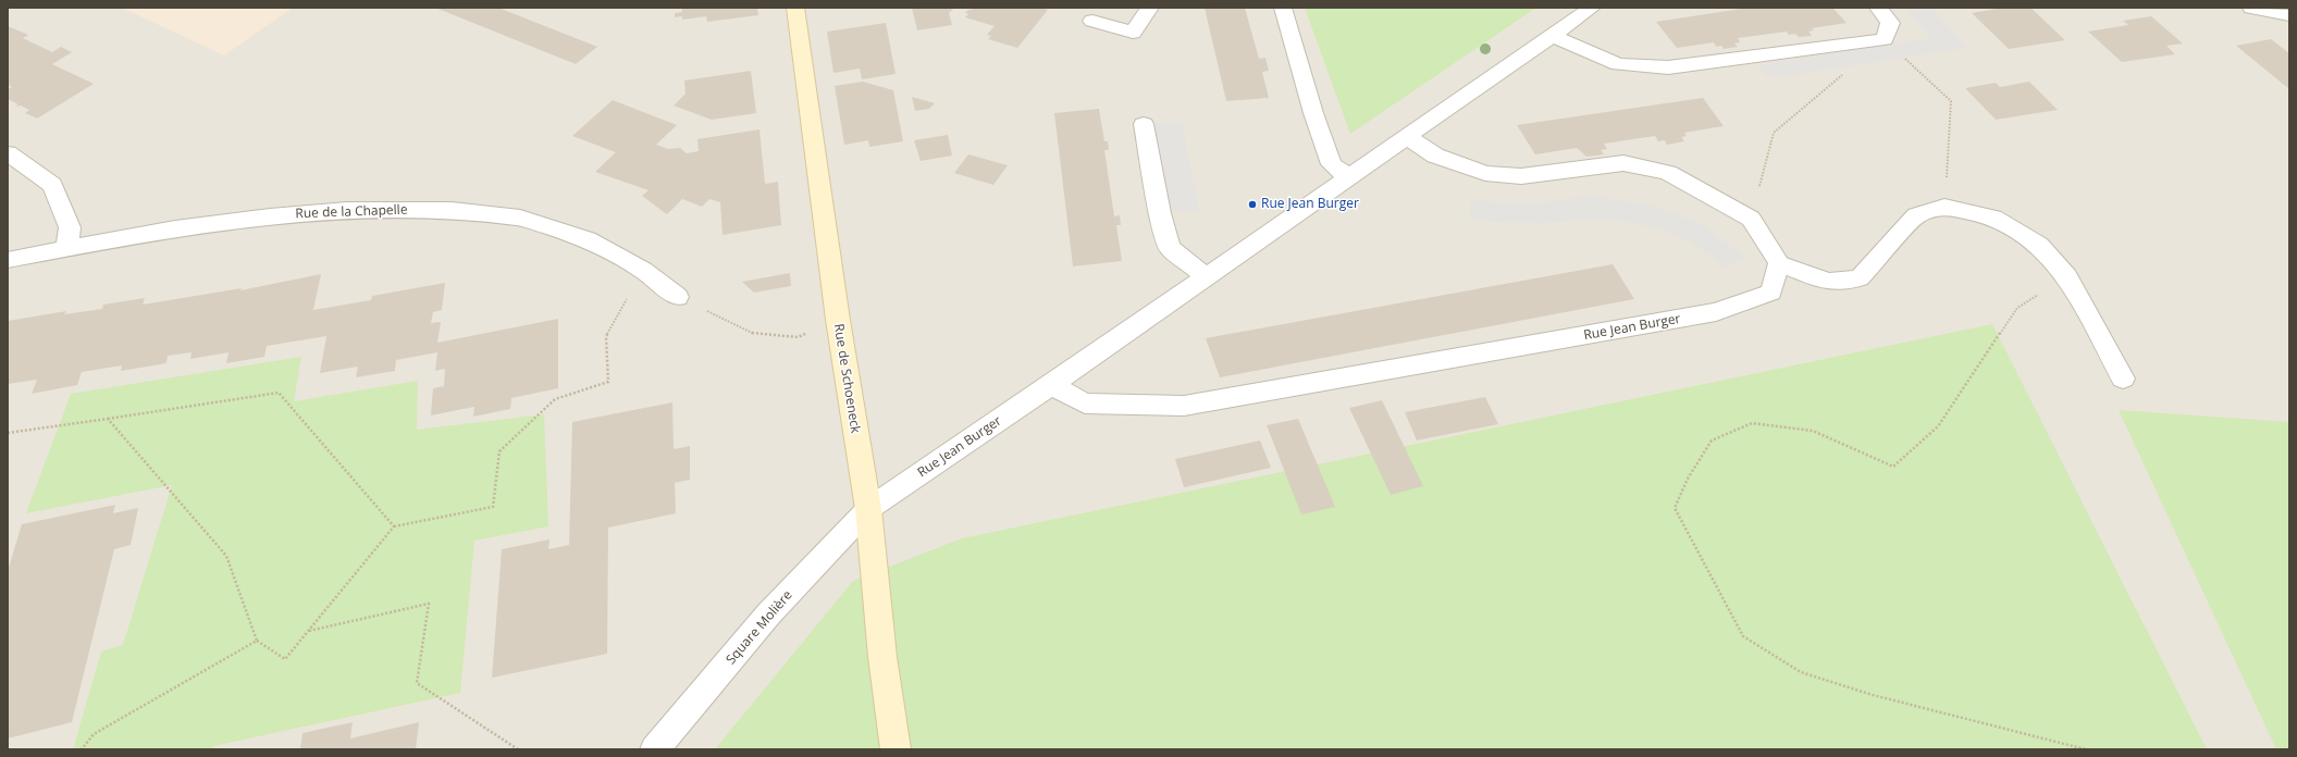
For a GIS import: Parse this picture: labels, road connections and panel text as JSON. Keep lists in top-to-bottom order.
{
  "streets": {
    "main road": ["Rue de Schoeneck"],
    "street": ["Rue de la Chapelle", "Rue Jean Burger", "Square Molière"]
  },
  "crossings": [
    ["Rue Jean Burger", "Rue de Schoeneck"],
    ["Rue Jean Burger", "Square Molière"],
    ["Rue de Schoeneck", "Square Molière"]
  ],
  "places": ["Rue Jean Burger"]
}
